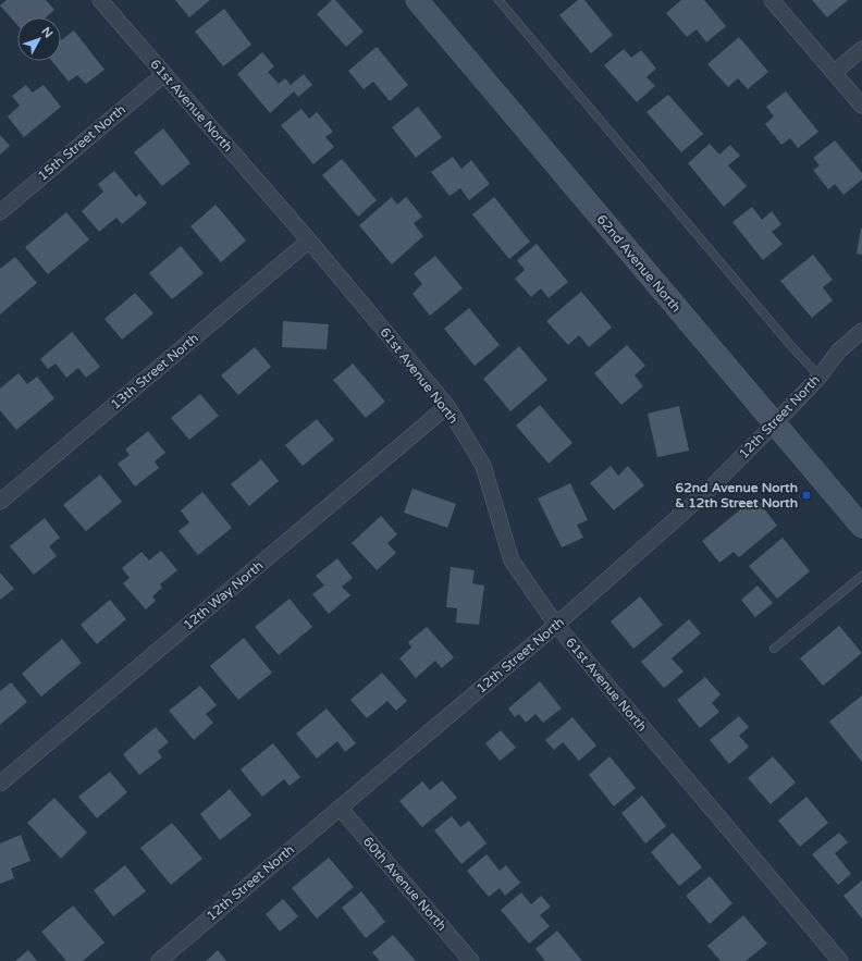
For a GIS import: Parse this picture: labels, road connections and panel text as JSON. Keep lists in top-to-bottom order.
{
  "streets": {
    "street": [
      "61st Avenue North",
      "15th Street North",
      "62nd Avenue North",
      "13th Street North",
      "12th Street North",
      "12th Way North",
      "60th Avenue North"
    ]
  },
  "crossings": [
    ["61st Avenue North", "15th Street North"],
    ["61st Avenue North", "13th Street North"],
    ["61st Avenue North", "12th Street North"],
    ["61st Avenue North", "12th Way North"],
    ["62nd Avenue North", "12th Street North"],
    ["12th Street North", "60th Avenue North"]
  ],
  "places": {
    "transit": ["62nd Avenue North & 12th Street North"]
  },
  "north": "top right"
}
